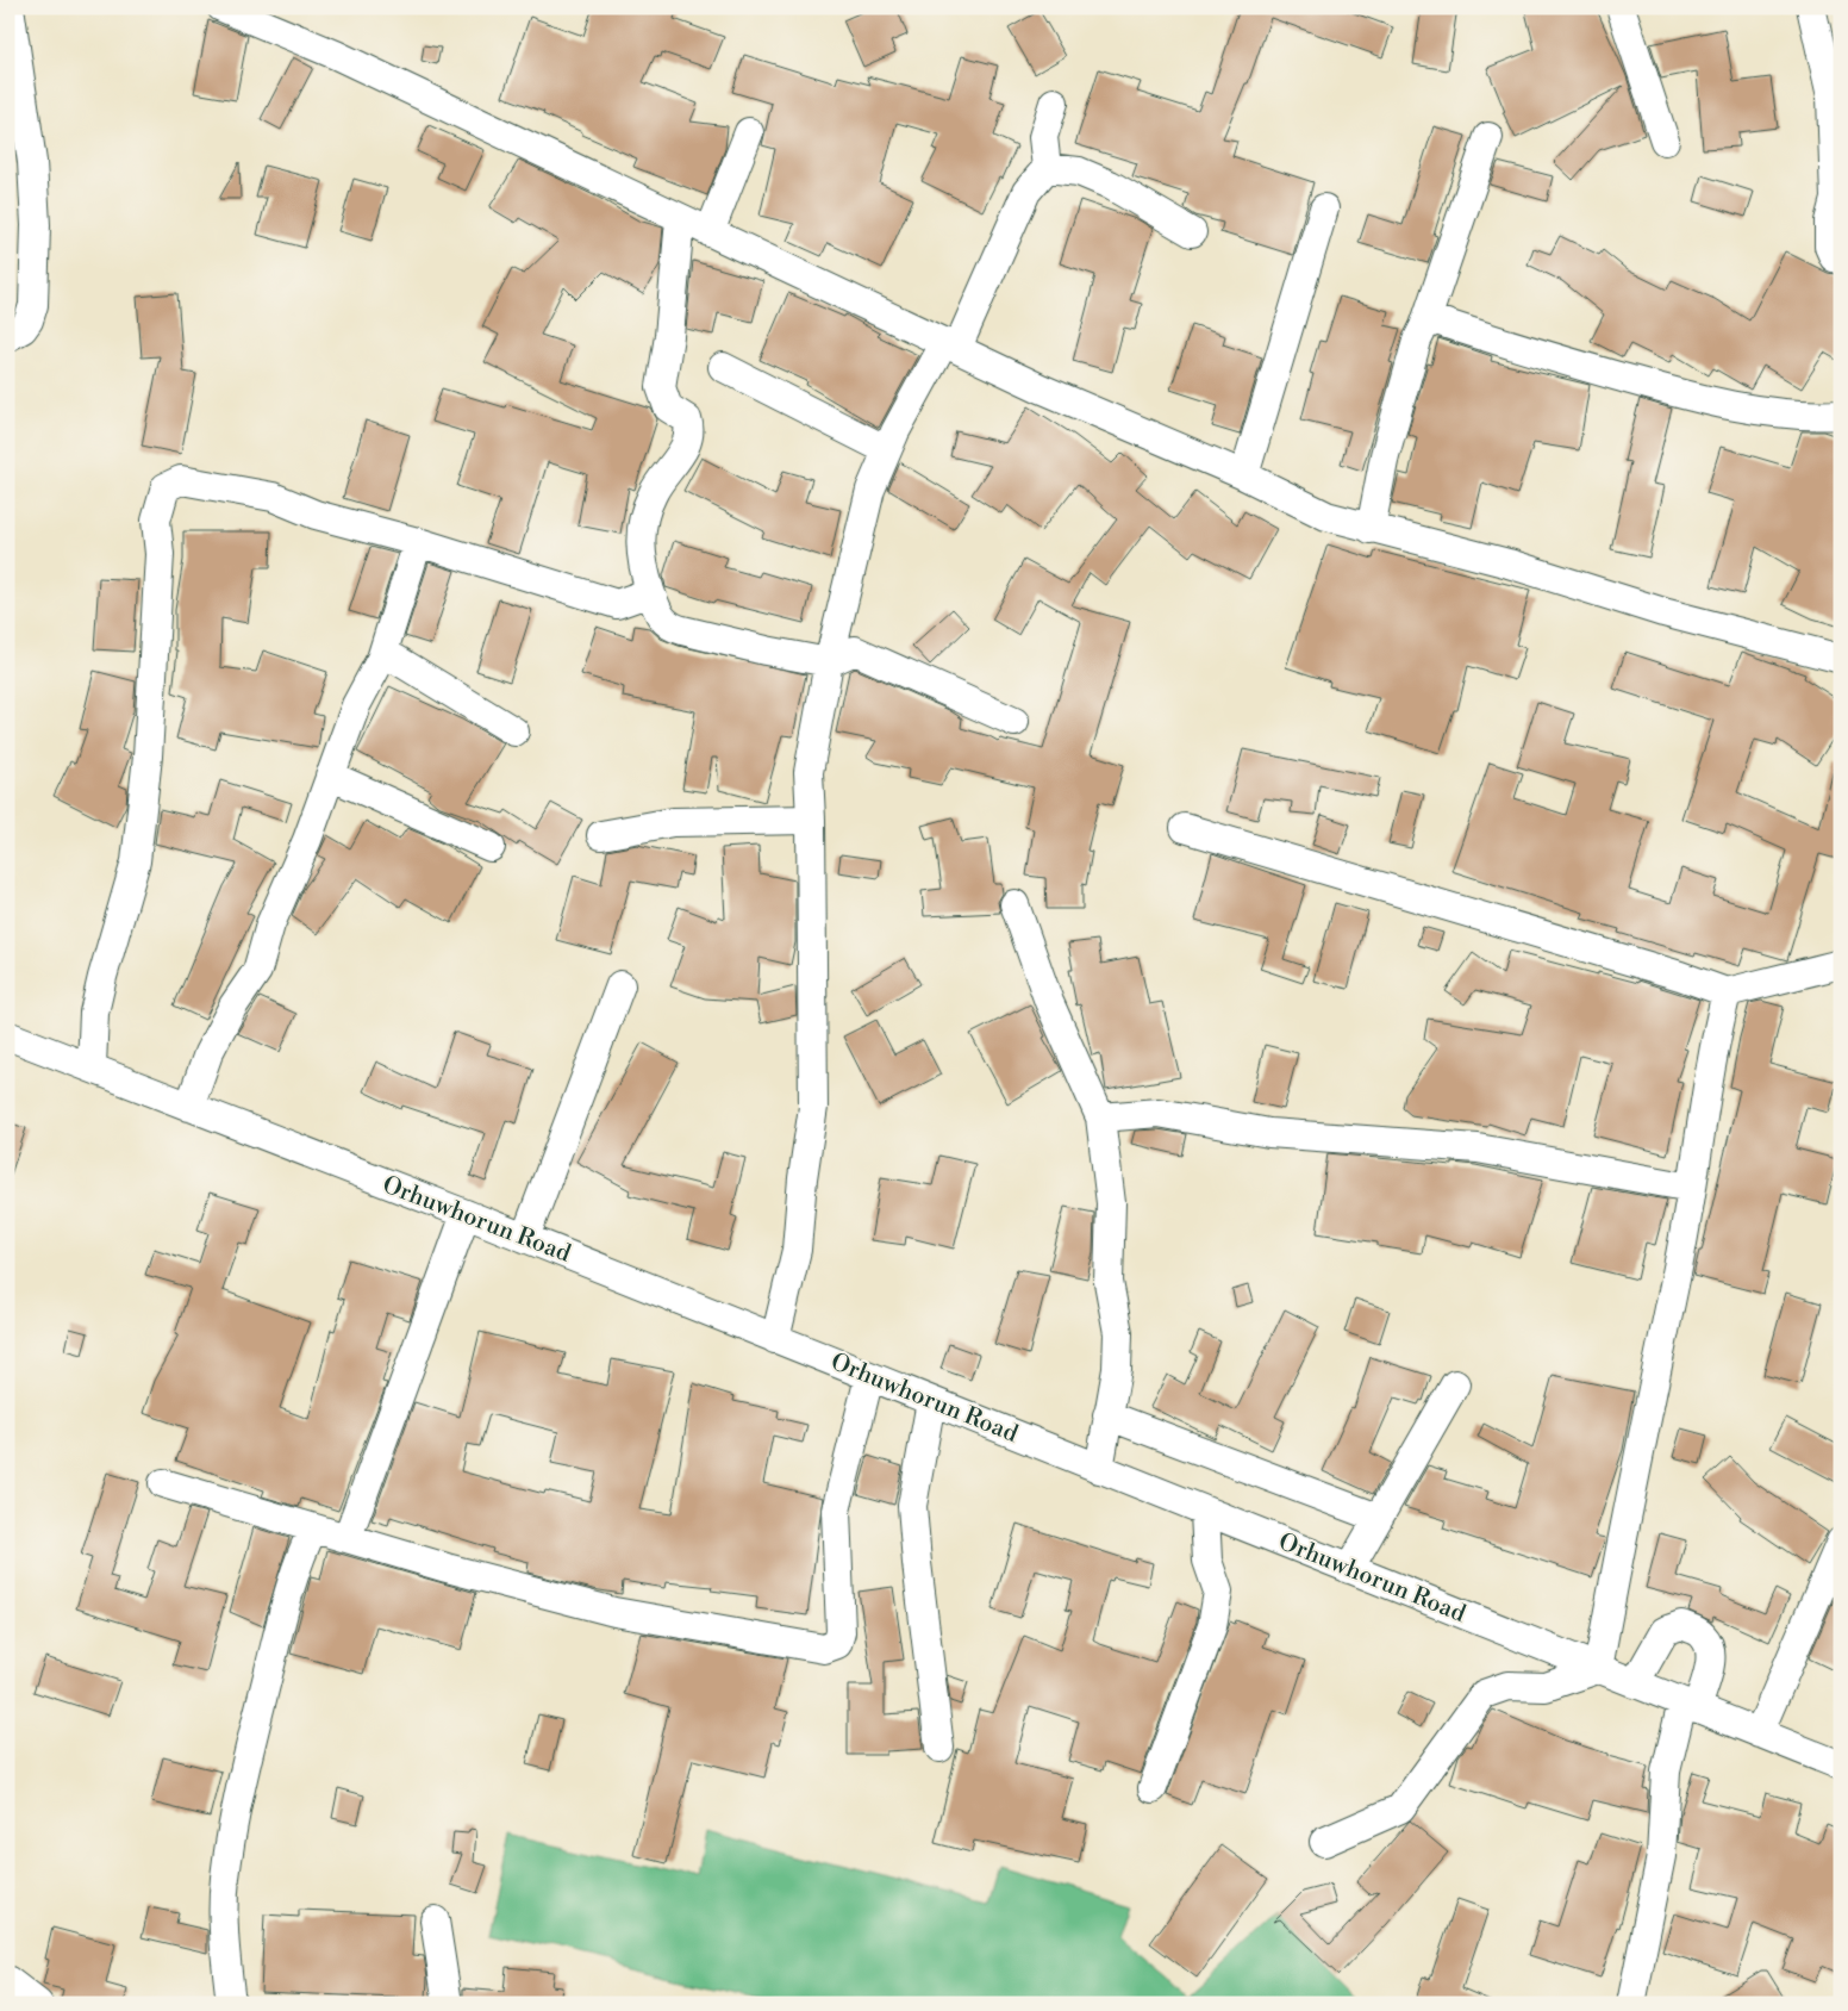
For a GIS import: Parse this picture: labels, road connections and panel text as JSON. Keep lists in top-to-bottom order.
{
  "streets": {
    "street": ["Orhuwhorun Road"]
  }
}
